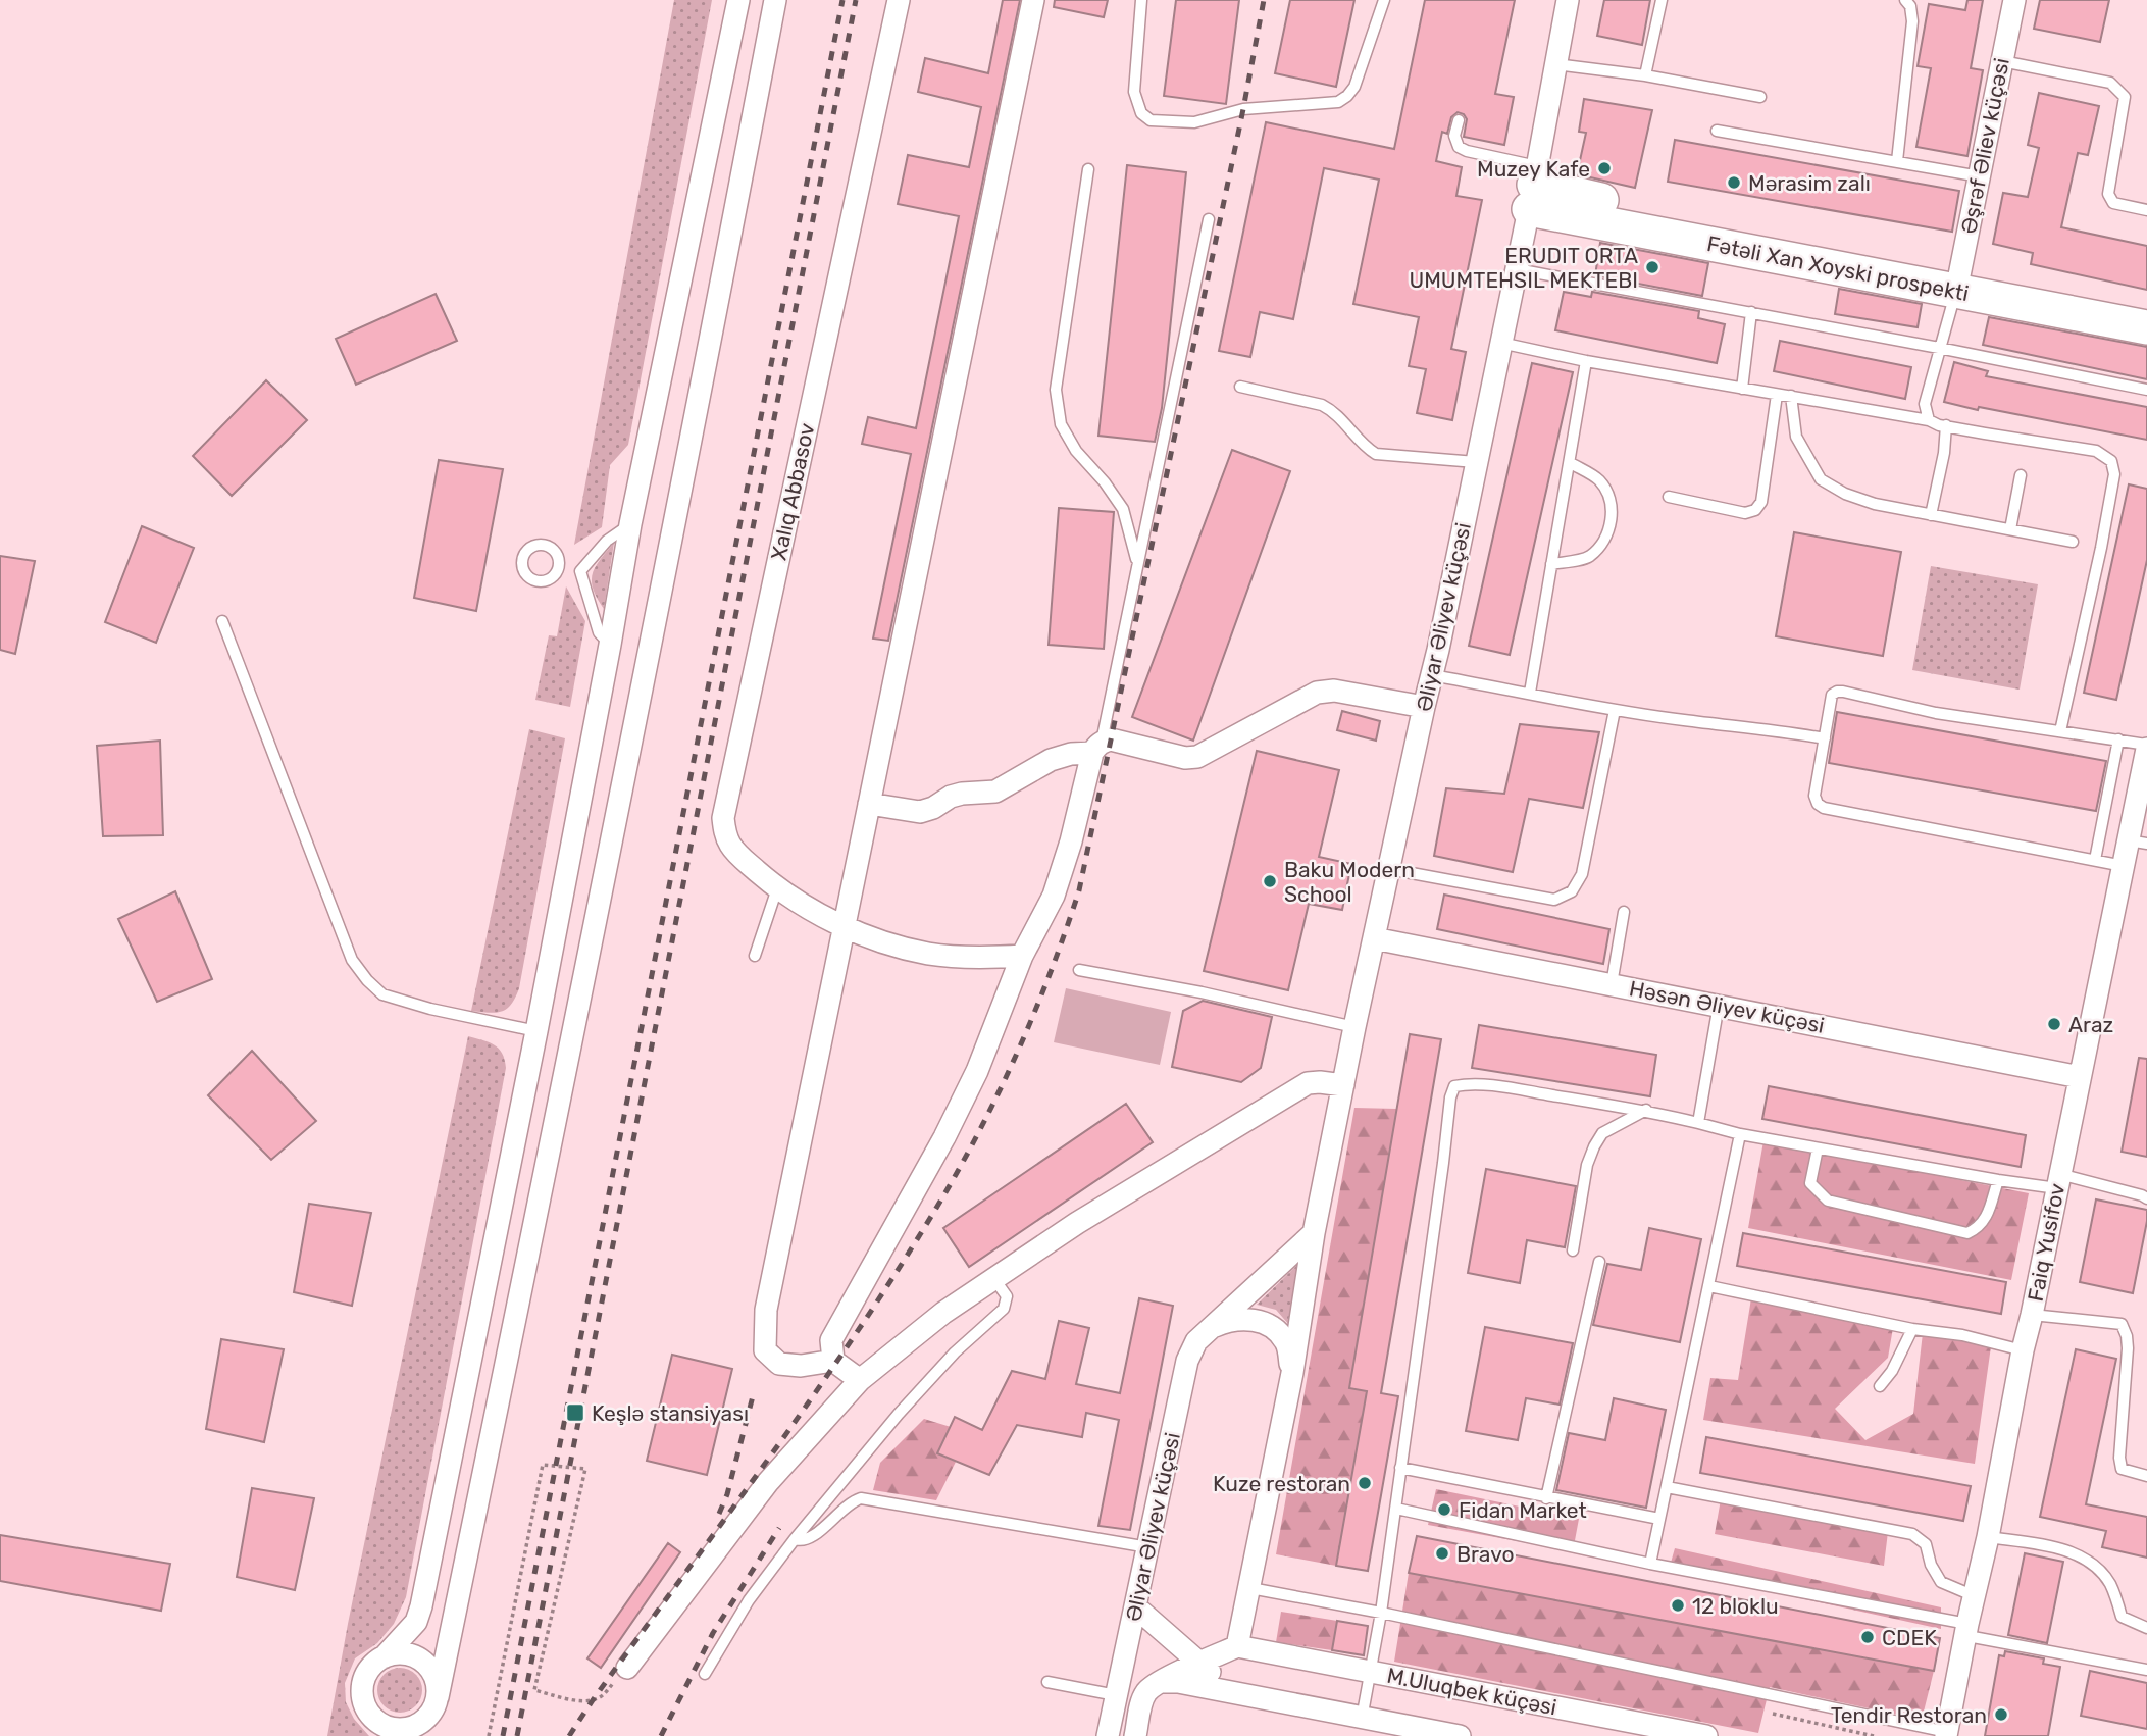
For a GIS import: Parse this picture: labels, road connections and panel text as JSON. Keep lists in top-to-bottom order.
{
  "streets": {
    "main road": ["Fətəli Xan Xoyski prospekti"],
    "street": [
      "Əşrəf Əliev küçəsi",
      "Xalıq Abbasov",
      "Əliyar Əliyev küçəsi",
      "Həsən Əliyev küçəsi",
      "Faiq Yusifov",
      "M.Uluqbek küçəsi"
    ]
  },
  "crossings": [
    ["Əşrəf Əliev küçəsi", "Fətəli Xan Xoyski prospekti"],
    ["Fətəli Xan Xoyski prospekti", "Əliyar Əliyev küçəsi"],
    ["Əliyar Əliyev küçəsi", "Həsən Əliyev küçəsi"],
    ["Əliyar Əliyev küçəsi", "M.Uluqbek küçəsi"],
    ["Həsən Əliyev küçəsi", "Faiq Yusifov"]
  ],
  "places": {
    "other": [
      "Muzey Kafe",
      "Mərasim zalı",
      "ERUDIT ORTA UMUMTEHSIL MEKTEBI",
      "Baku Modern School",
      "Araz",
      "Kuze restoran",
      "Fidan Market",
      "Bravo",
      "12 bloklu",
      "CDEK",
      "Tendir Restoran"
    ],
    "transit": ["Keşlə stansiyası"]
  }
}
